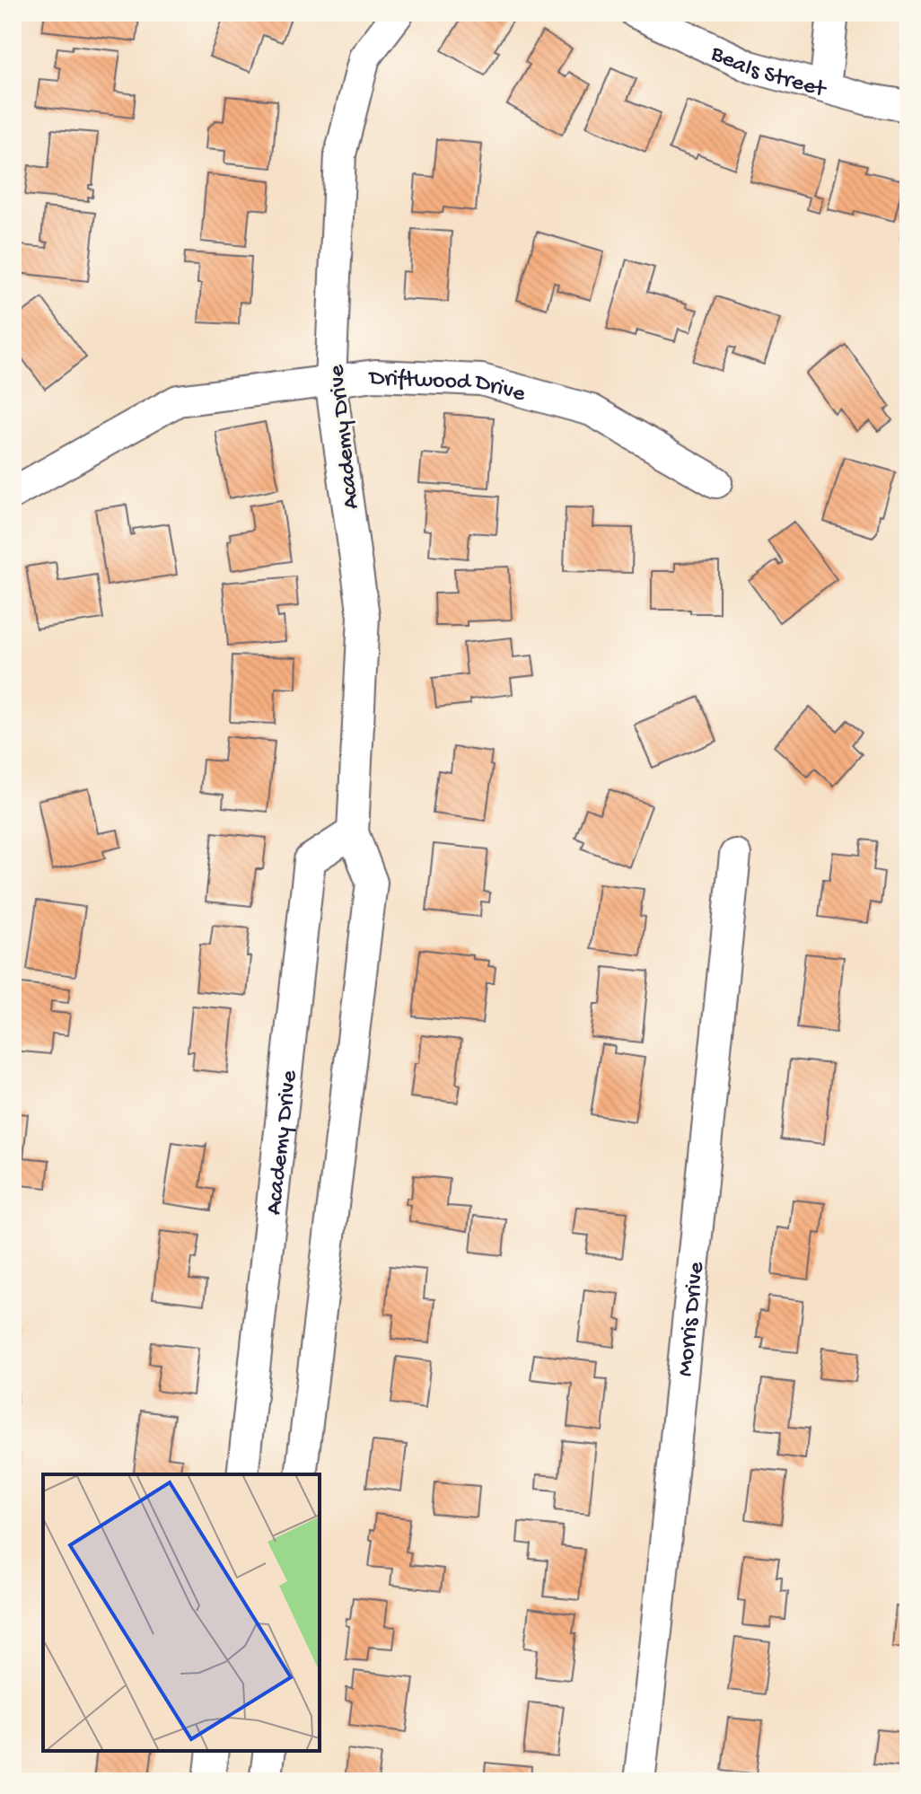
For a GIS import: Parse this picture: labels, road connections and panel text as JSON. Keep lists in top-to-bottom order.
{
  "streets": {
    "street": [
      "Beals Street",
      "Driftwood Drive",
      "Academy Drive",
      "Morris Drive"
    ]
  },
  "crossings": [
    ["Driftwood Drive", "Academy Drive"]
  ]
}
